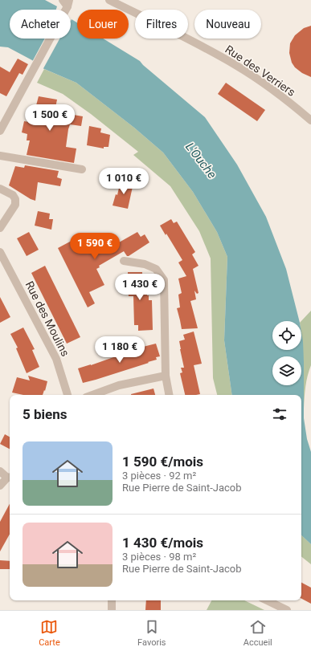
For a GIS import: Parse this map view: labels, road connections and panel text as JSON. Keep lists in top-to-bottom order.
{
  "streets": {
    "street": ["Rue des Verriers", "Rue des Moulins"]
  },
  "water": ["L'Ouche"],
  "page": {
    "chip": [
      "Acheter",
      "Louer",
      "Filtres",
      "Nouveau"
    ],
    "price": [
      "1 500 €",
      "1 010 €",
      "1 590 €",
      "1 430 €",
      "1 180 €"
    ],
    "heading": "5 biens",
    "list": [
      {
        "name": "1 590 €/mois",
        "note": "3 pièces · 92 m² · Rue Pierre de Saint-Jacob"
      },
      {
        "name": "1 430 €/mois",
        "note": "3 pièces · 98 m² · Rue Pierre de Saint-Jacob"
      }
    ],
    "tabs": ["Carte", "Favoris", "Accueil"]
  }
}
